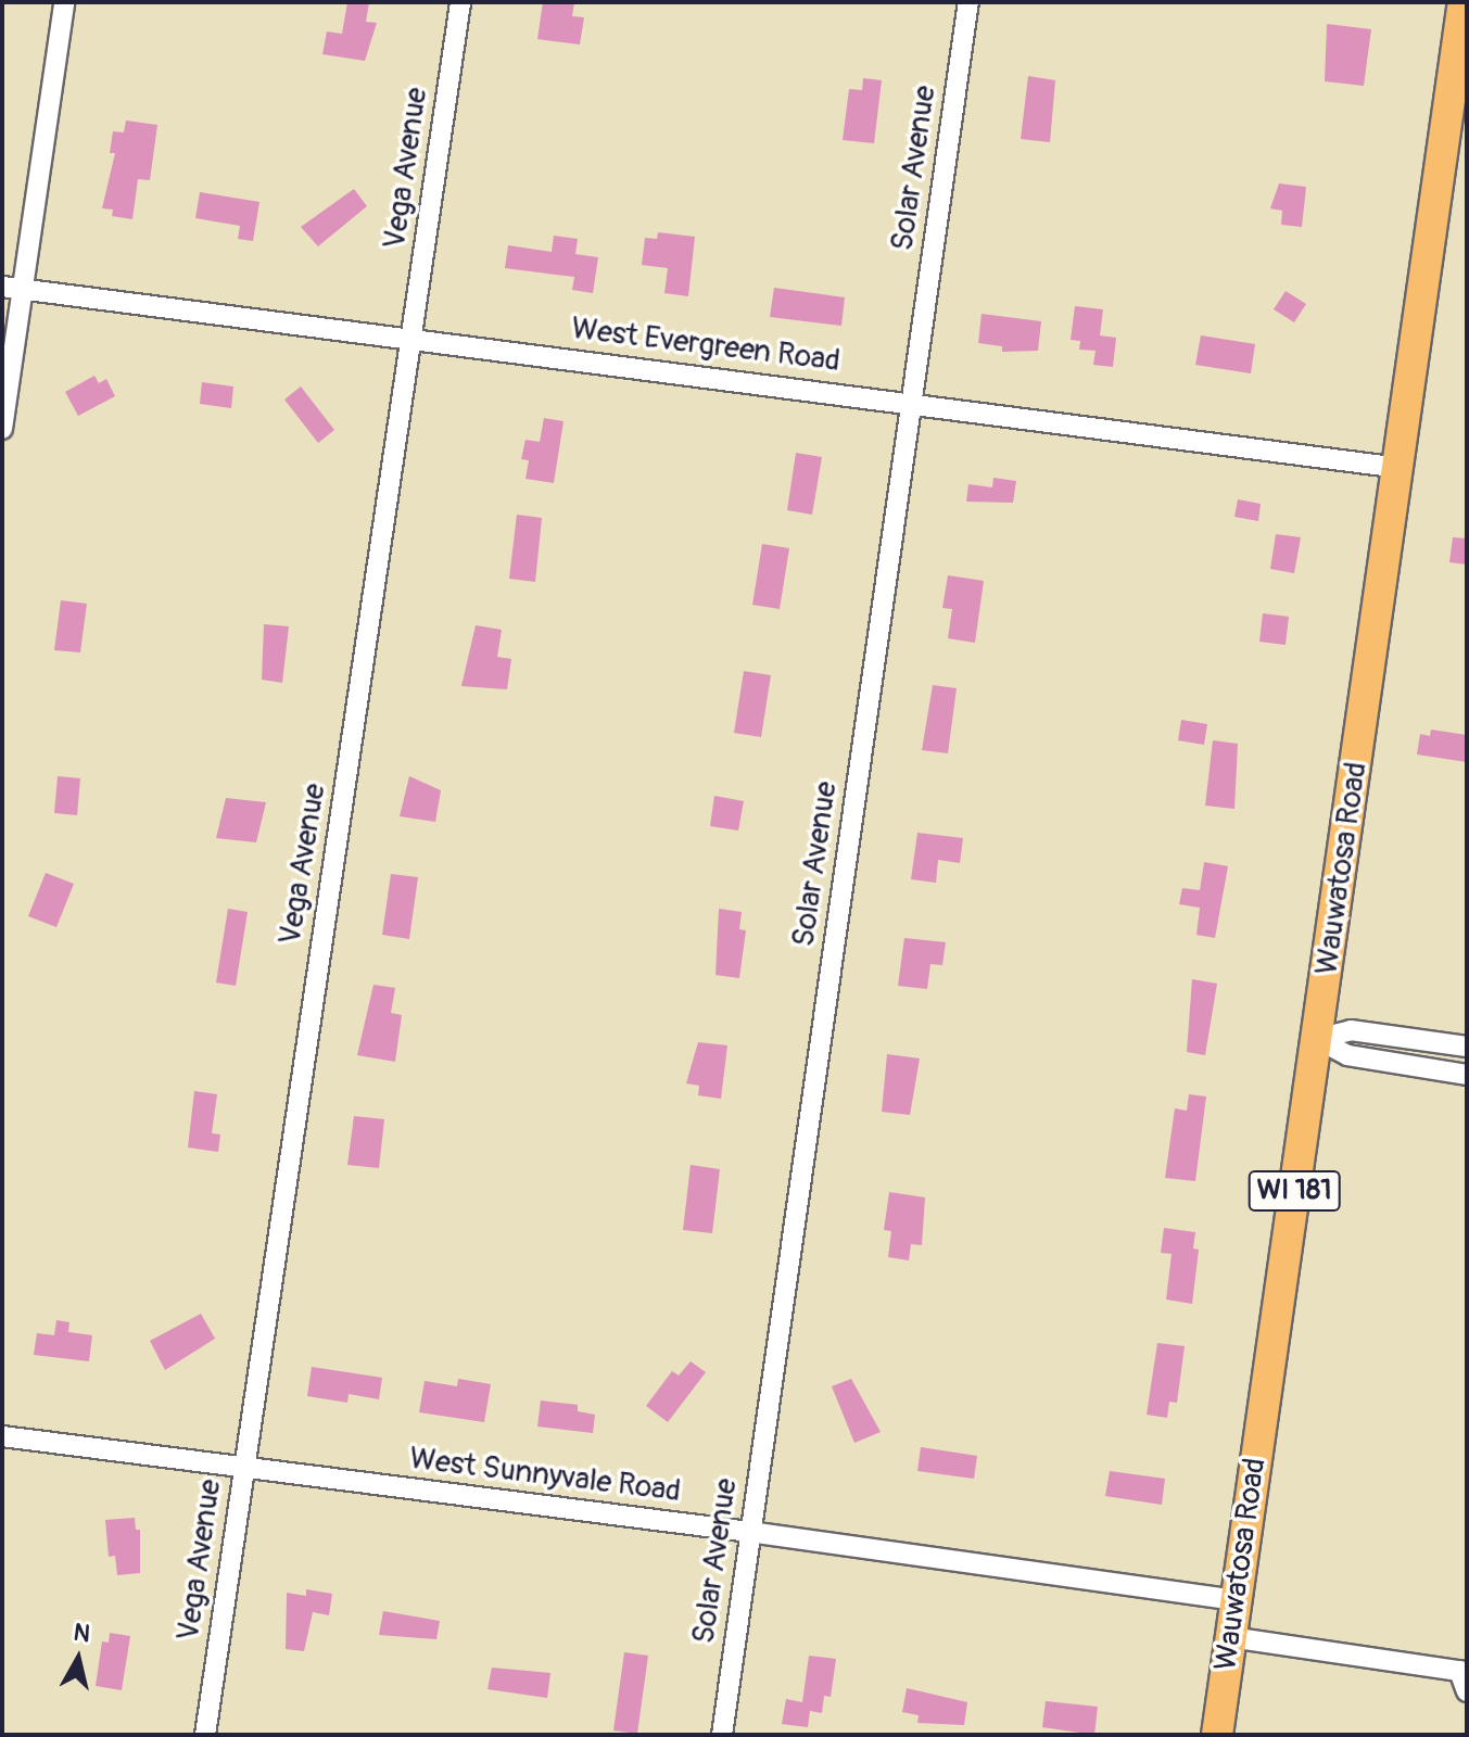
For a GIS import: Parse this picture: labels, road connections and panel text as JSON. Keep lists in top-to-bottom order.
{
  "streets": {
    "main road": ["Wauwatosa Road", "WI 181"],
    "street": [
      "Vega Avenue",
      "Solar Avenue",
      "West Evergreen Road",
      "West Sunnyvale Road"
    ]
  },
  "crossings": [
    ["Vega Avenue", "West Evergreen Road"],
    ["Vega Avenue", "West Sunnyvale Road"],
    ["Solar Avenue", "West Evergreen Road"],
    ["Solar Avenue", "West Sunnyvale Road"],
    ["West Evergreen Road", "Wauwatosa Road"],
    ["Wauwatosa Road", "West Sunnyvale Road"]
  ],
  "north": "top"
}
